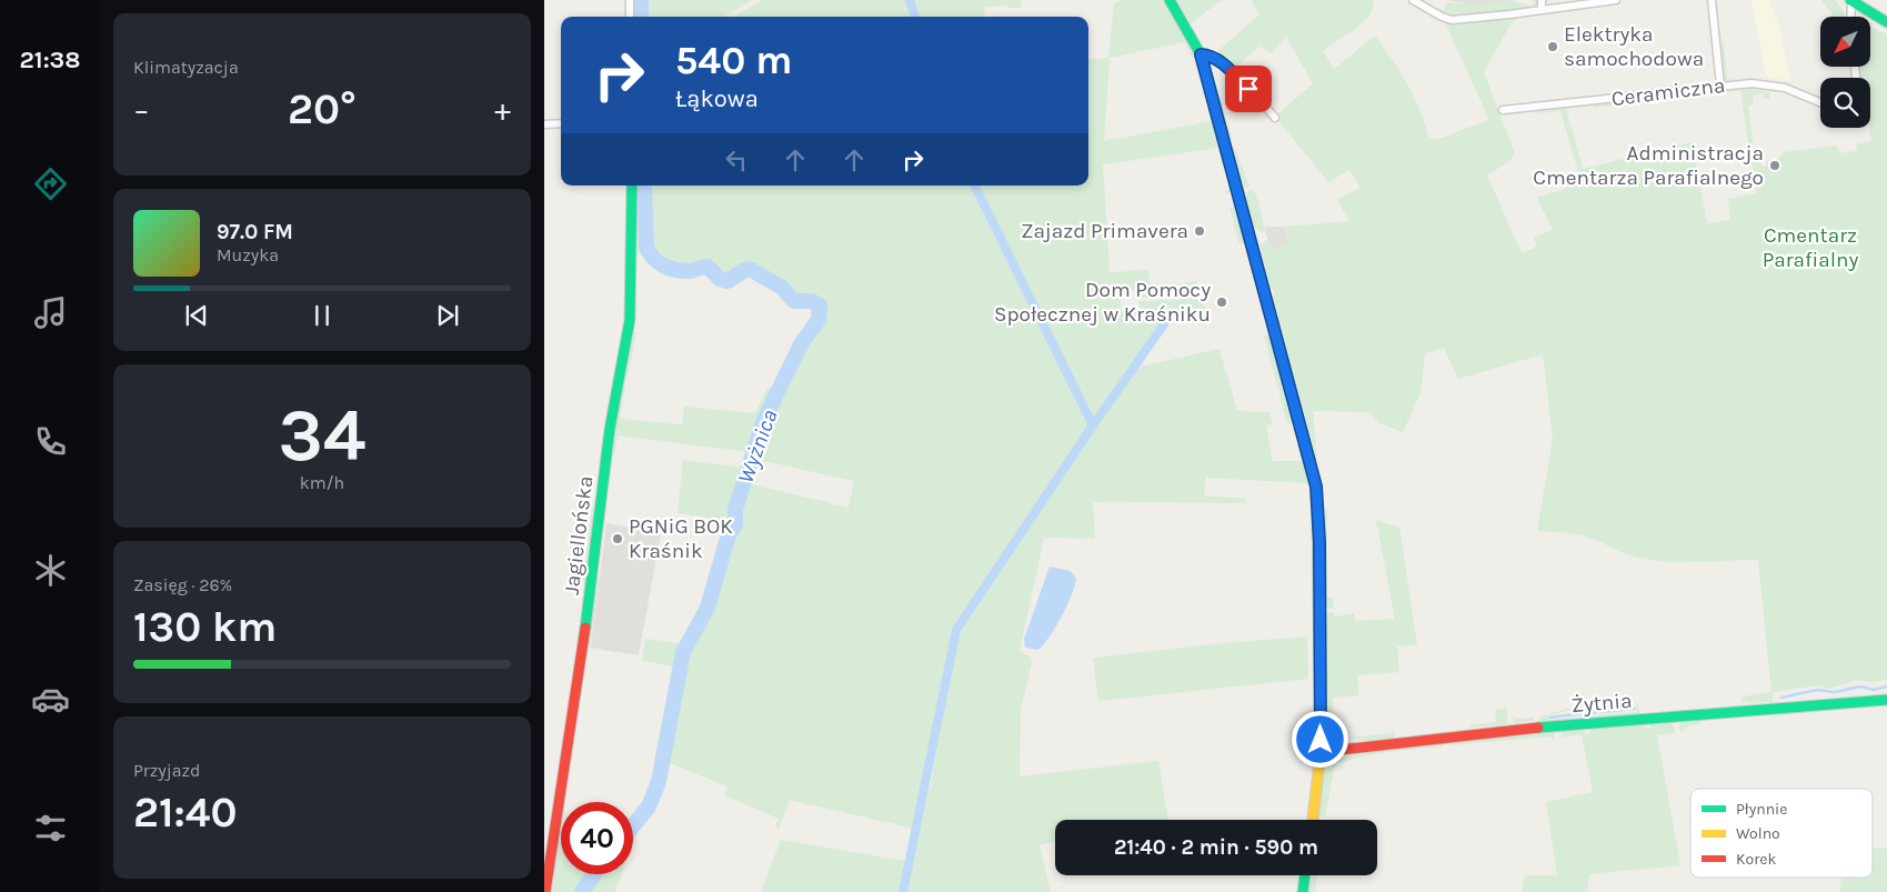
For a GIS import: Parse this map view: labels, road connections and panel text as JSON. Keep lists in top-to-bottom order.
{
  "streets": {
    "street": ["Ceramiczna", "Jagiellońska", "Żytnia"]
  },
  "water": ["Wyżnica"],
  "parks": ["Cmentarz Parafialny"],
  "places": [
    "Elektryka samochodowa",
    "Administracja Cmentarza Parafialnego",
    "Zajazd Primavera",
    "Dom Pomocy Społecznej w Kraśniku",
    "PGNiG BOK Kraśnik"
  ],
  "legend": ["Płynnie", "Wolno", "Korek"],
  "north": "bottom left",
  "page": {
    "tabs": "21:38",
    "tile": [
      "Klimatyzacja",
      ["34", "km/h"],
      ["Zasięg · 26%", "130 km"],
      ["Przyjazd", "21:40"]
    ],
    "turn": ["540 m", "Łąkowa"],
    "heat": ["−", "20°", "+"],
    "song": ["97.0 FM", "Muzyka"],
    "limit": "40",
    "trip": "21:40 · 2 min · 590 m"
  }
}
